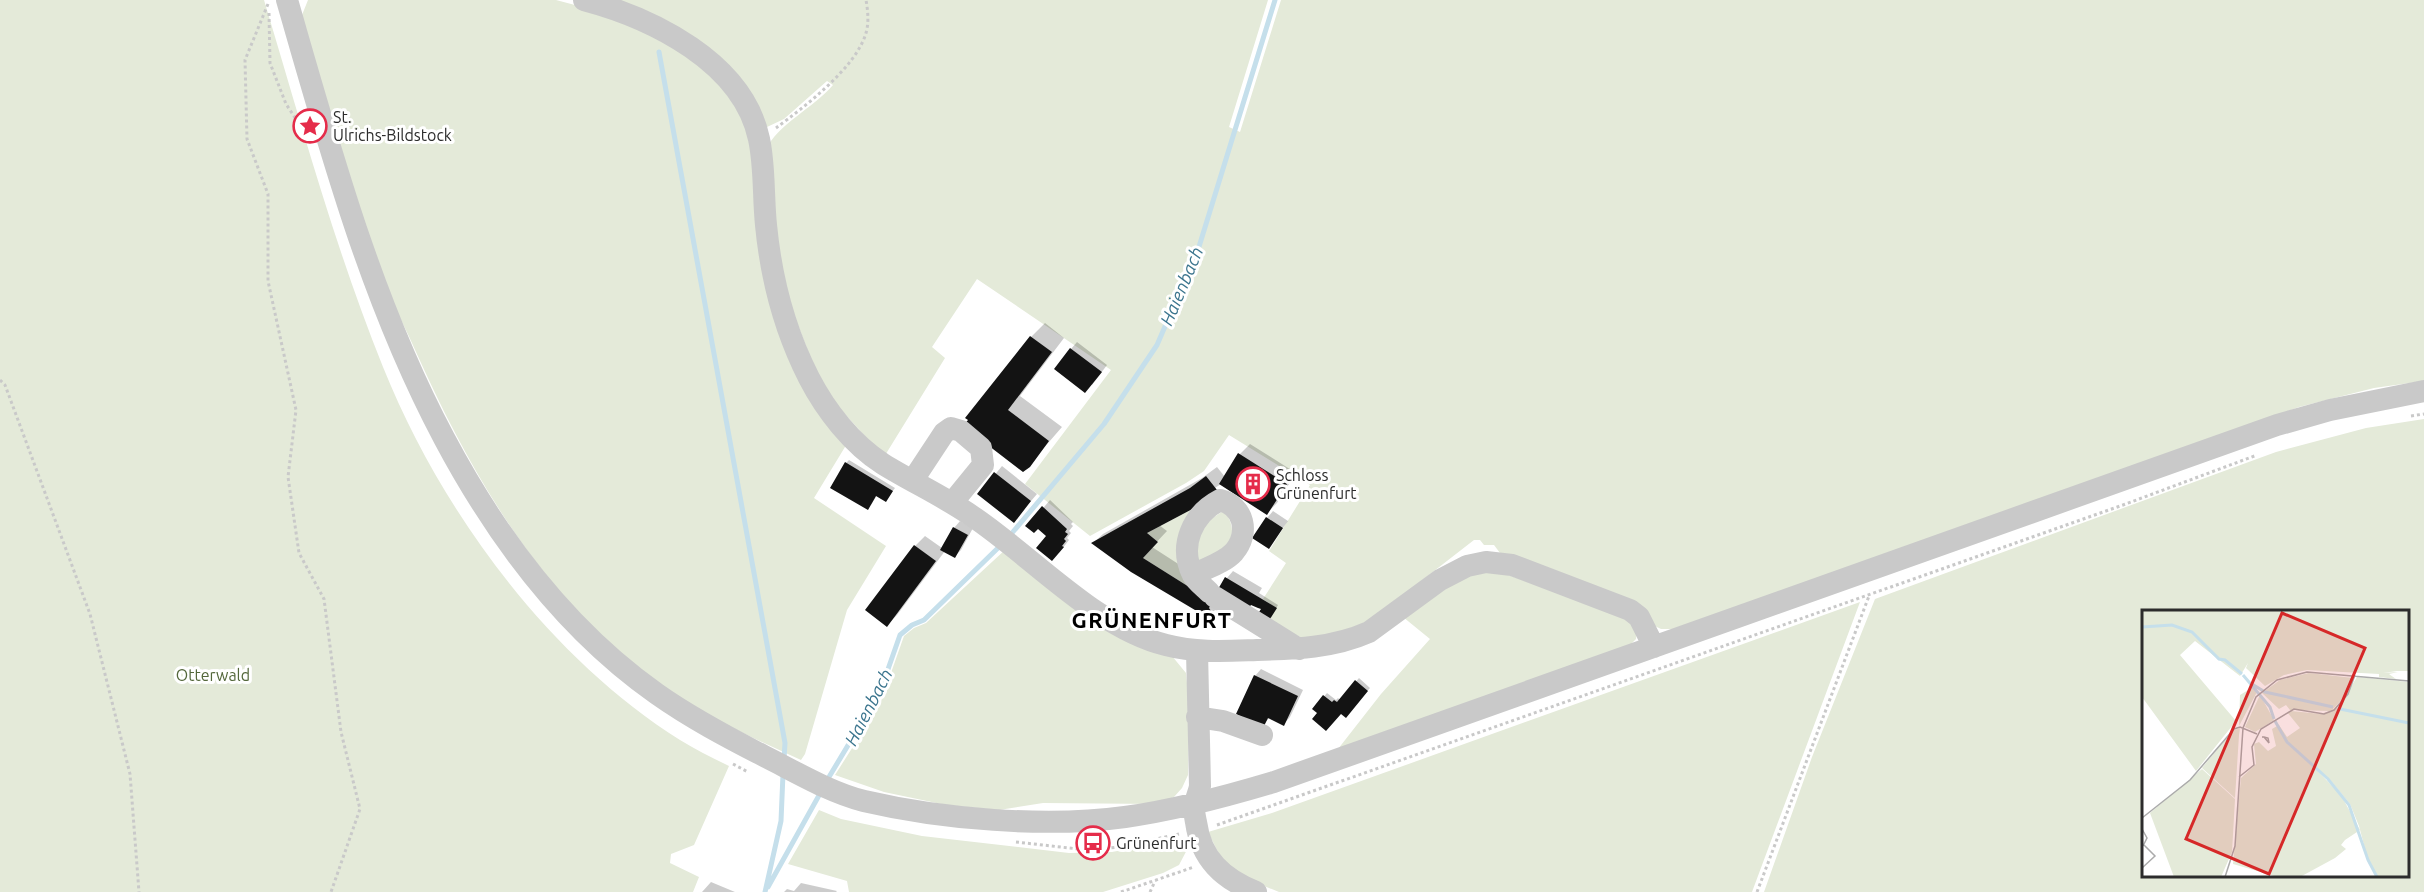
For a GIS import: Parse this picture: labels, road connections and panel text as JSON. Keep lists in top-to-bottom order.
{
  "districts": ["GRÜNENFURT"],
  "water": ["Haienbach"],
  "parks": ["Otterwald"],
  "places": {
    "place": ["St. Ulrichs-Bildstock"],
    "building": ["Schloss Grünenfurt"],
    "bus stop": ["Grünenfurt"]
  }
}
